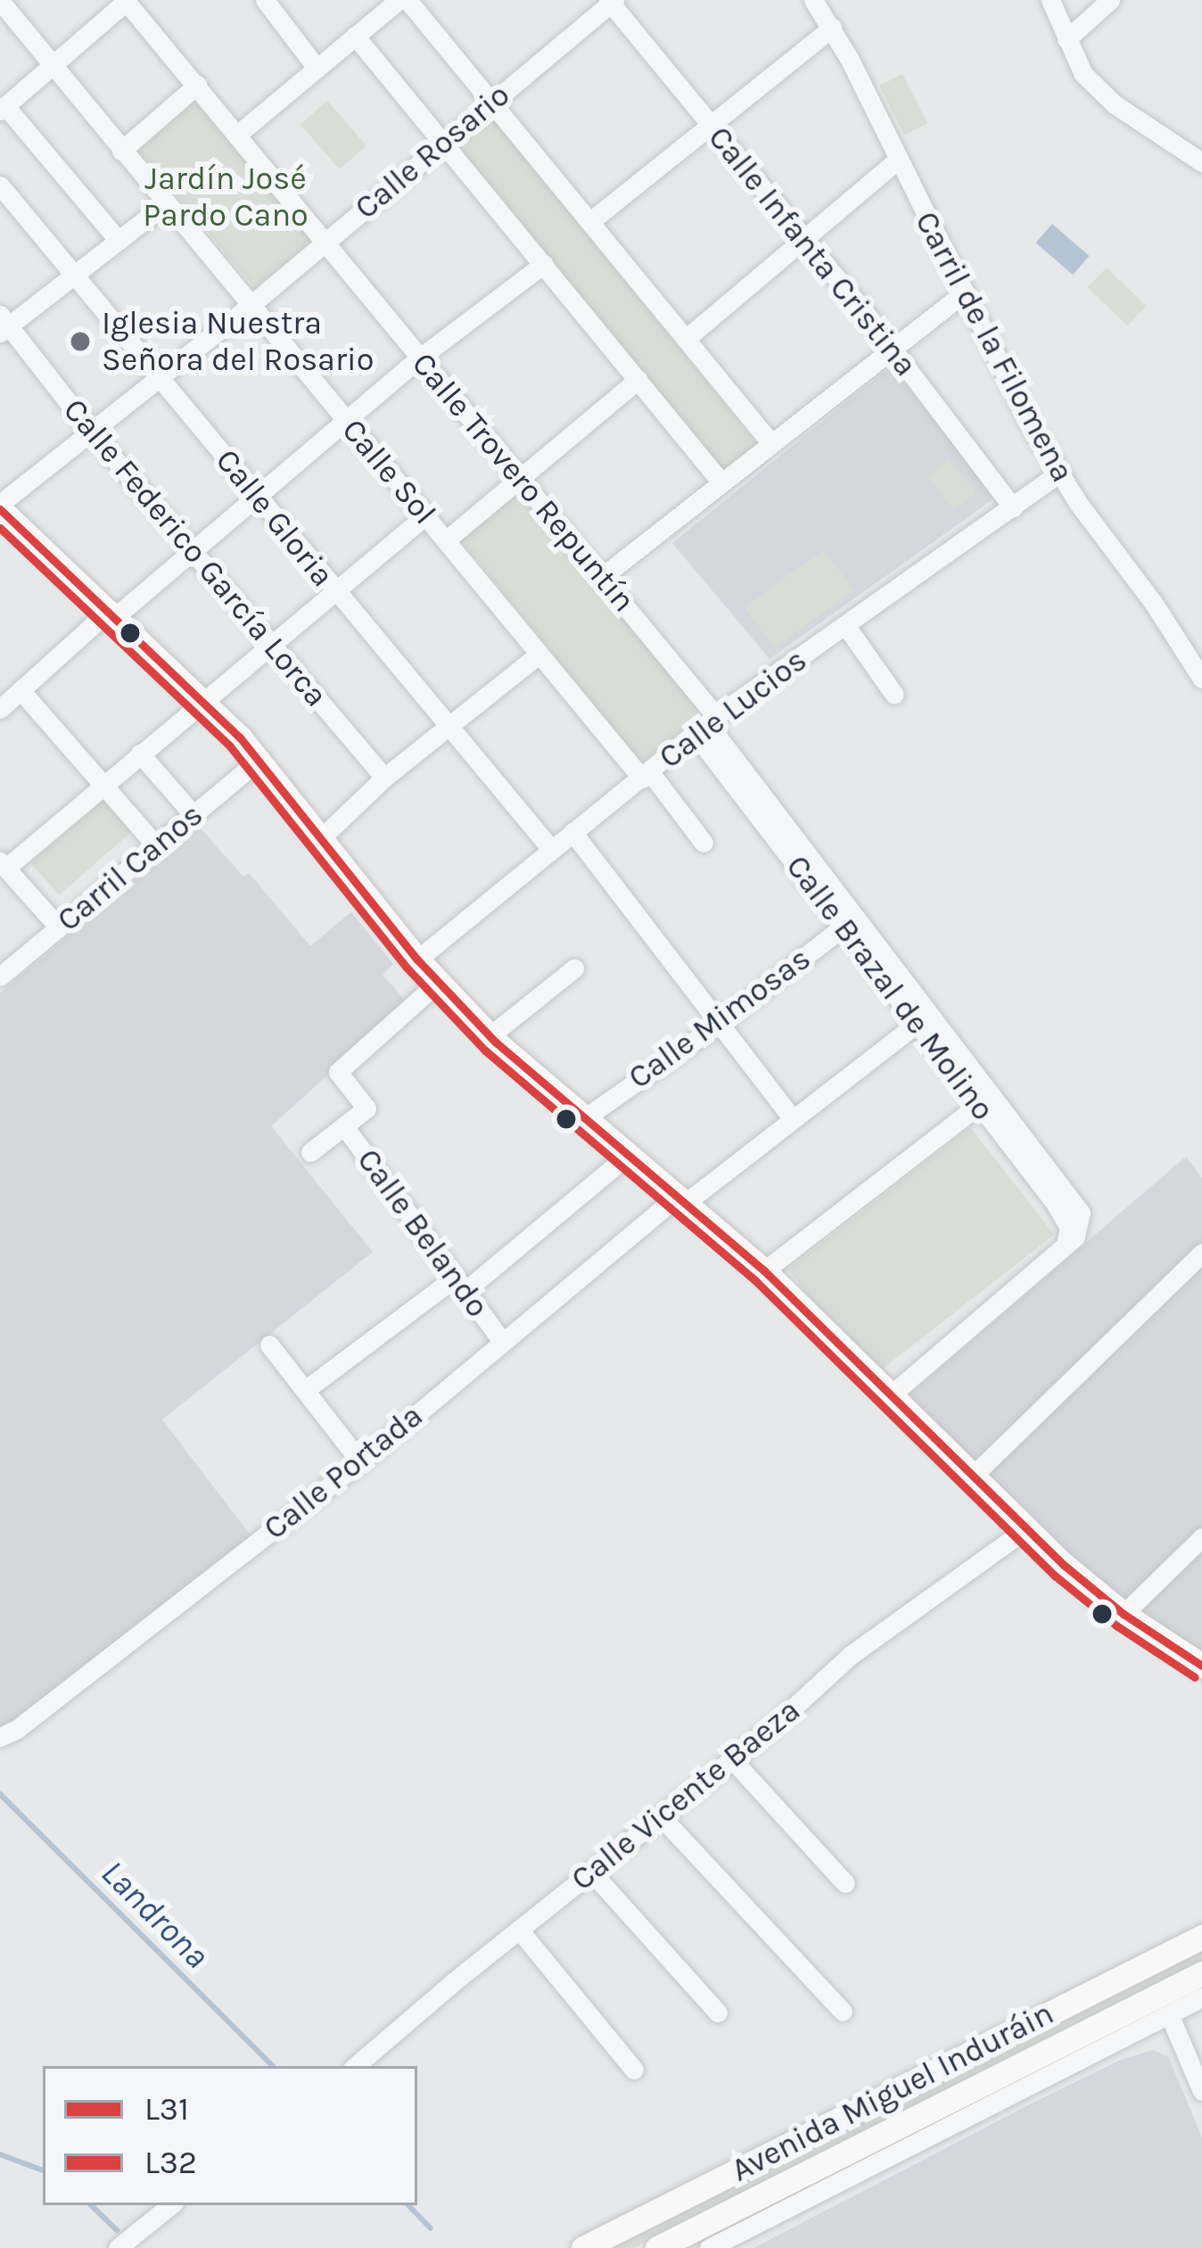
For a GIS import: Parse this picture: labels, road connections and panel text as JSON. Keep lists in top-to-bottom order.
{
  "streets": {
    "main road": ["Avenida Miguel Induráin"],
    "street": [
      "Calle Rosario",
      "Calle Infanta Cristina",
      "Carril de la Filomena",
      "Calle Sol",
      "Calle Trovero Repuntín",
      "Calle Gloria",
      "Calle Federico García Lorca",
      "Calle Lucios",
      "Carril Canos",
      "Calle Mimosas",
      "Calle Belando",
      "Calle Portada",
      "Calle Vicente Baeza"
    ]
  },
  "crossings": [
    ["Calle Rosario", "Calle Infanta Cristina"],
    ["Calle Rosario", "Calle Sol"],
    ["Calle Rosario", "Calle Trovero Repuntín"],
    ["Calle Rosario", "Calle Gloria"],
    ["Calle Rosario", "Calle Federico García Lorca"],
    ["Calle Infanta Cristina", "Calle Lucios"],
    ["Carril de la Filomena", "Calle Lucios"],
    ["Calle Sol", "Calle Lucios"],
    ["Calle Trovero Repuntín", "Calle Lucios"],
    ["Calle Trovero Repuntín", "Calle Mimosas"],
    ["Calle Trovero Repuntín", "Calle Portada"],
    ["Calle Gloria", "Calle Lucios"],
    ["Calle Belando", "Calle Portada"]
  ],
  "water": ["Landrona"],
  "parks": ["Jardín José Pardo Cano"],
  "places": ["Iglesia Nuestra Señora del Rosario"],
  "lines": ["transit line L31", "transit line L32"],
  "legend": ["L31", "L32"]
}
